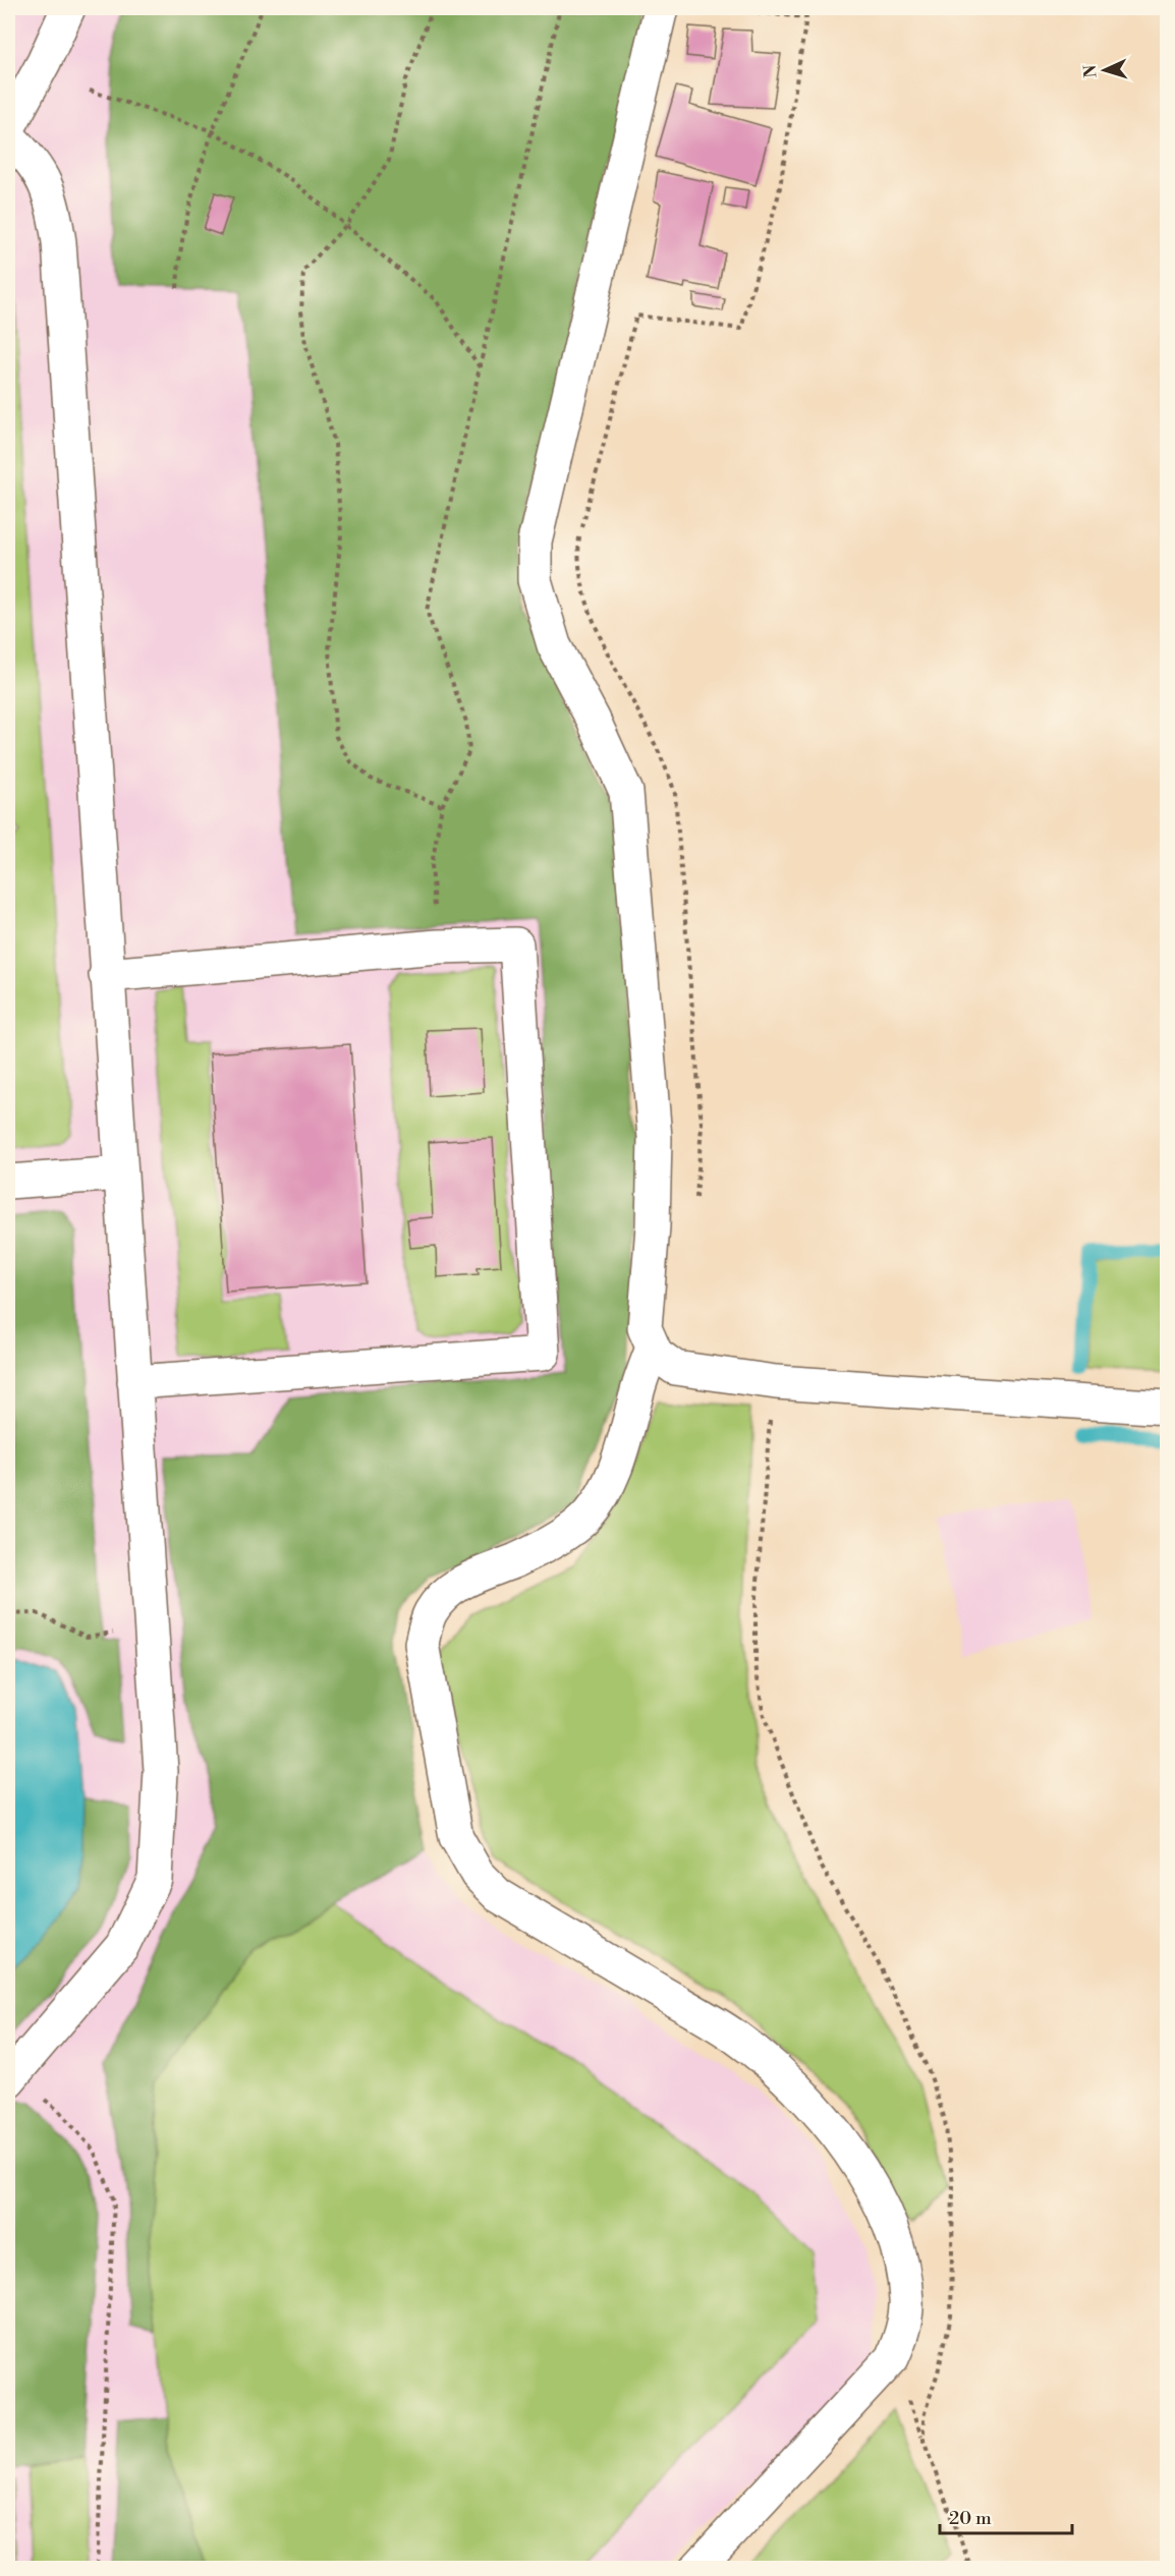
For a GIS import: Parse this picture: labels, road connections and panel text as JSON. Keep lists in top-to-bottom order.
{
  "scale_bar": "20 m",
  "north": "left"
}
